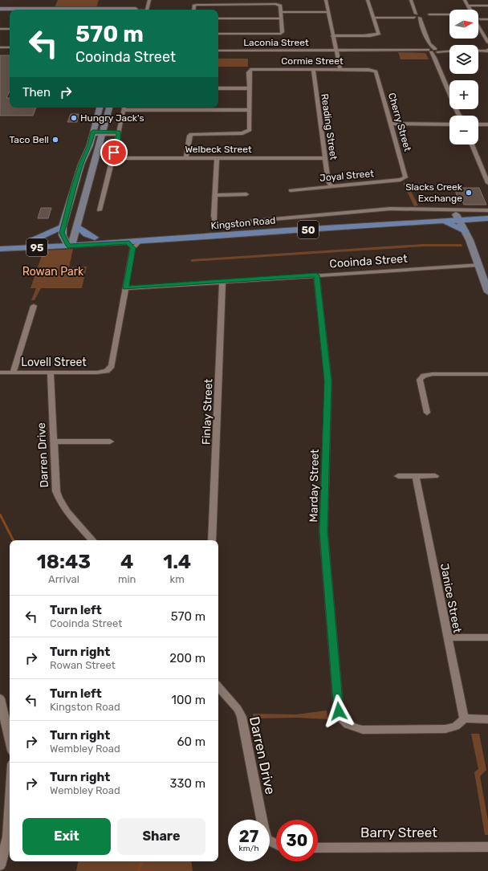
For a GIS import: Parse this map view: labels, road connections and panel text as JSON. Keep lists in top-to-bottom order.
{
  "streets": {
    "main road": ["Kingston Road", "50", "95"],
    "street": [
      "Laconia Street",
      "Cormie Street",
      "Cherry Street",
      "Reading Street",
      "Welbeck Street",
      "Joyal Street",
      "Cooinda Street",
      "Lovell Street",
      "Finlay Street",
      "Darren Drive",
      "Marday Street",
      "Janice Street",
      "Barry Street"
    ]
  },
  "crossings": [
    ["Cormie Street", "Cherry Street"],
    ["Cormie Street", "Reading Street"],
    ["Cherry Street", "Joyal Street"],
    ["Reading Street", "Welbeck Street"],
    ["Reading Street", "Joyal Street"],
    ["Cooinda Street", "Lovell Street"],
    ["Cooinda Street", "Finlay Street"],
    ["Cooinda Street", "Marday Street"],
    ["Lovell Street", "Darren Drive"],
    ["Marday Street", "Janice Street"]
  ],
  "parks": ["Rowan Park"],
  "places": ["Hungry Jack's", "Taco Bell", "Slacks Creek Exchange"],
  "north": "right",
  "page": {
    "map_buttons": ["+", "−"],
    "turn": ["570 m", "Cooinda Street"],
    "then": "Then",
    "eta": [
      "18:43",
      "Arrival",
      "4",
      "min",
      "1.4",
      "km"
    ],
    "list": [
      {
        "name": "Turn left",
        "note": "Cooinda Street",
        "value": "570 m"
      },
      {
        "name": "Turn right",
        "note": "Rowan Street",
        "value": "200 m"
      },
      {
        "name": "Turn left",
        "note": "Kingston Road",
        "value": "100 m"
      },
      {
        "name": "Turn right",
        "note": "Wembley Road",
        "value": "60 m"
      },
      {
        "name": "Turn right",
        "note": "Wembley Road",
        "value": "330 m"
      }
    ],
    "buttons": ["Exit", "Share"],
    "speed": "27 km/h",
    "limit": "30"
  }
}
